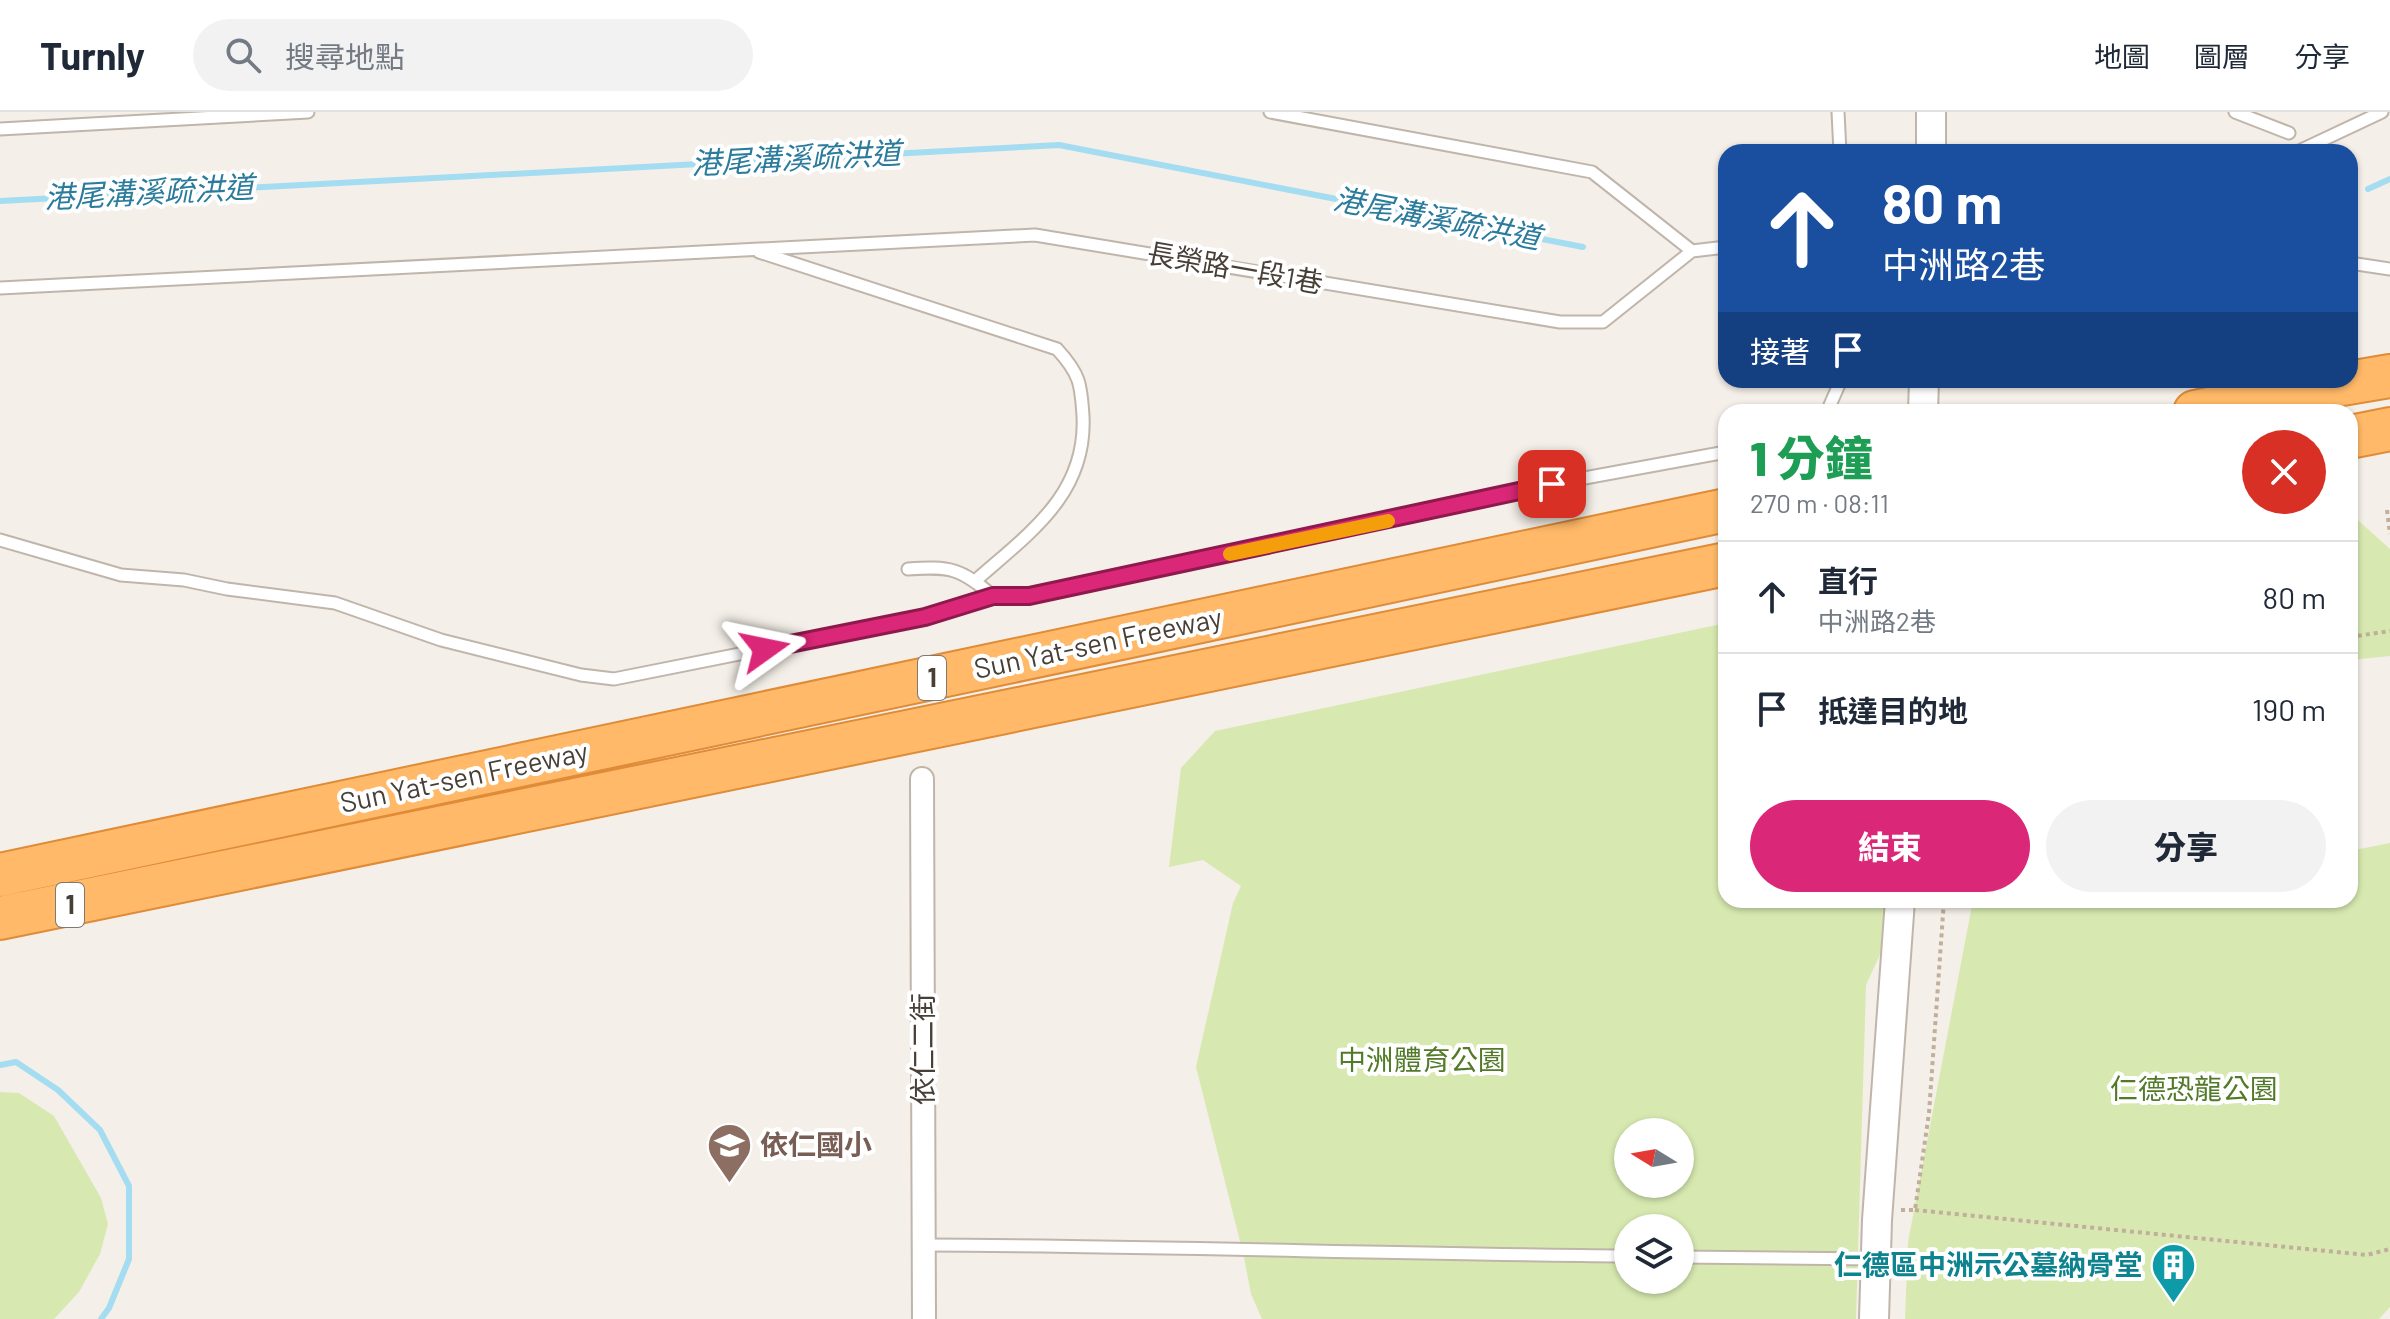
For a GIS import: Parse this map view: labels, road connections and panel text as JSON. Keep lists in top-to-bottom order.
{
  "streets": {
    "highway": ["Sun Yat-sen Freeway", "1"],
    "street": ["依仁二街"],
    "lane": ["長榮路一段1巷"]
  },
  "water": ["港尾溝溪疏洪道"],
  "parks": ["中洲體育公園", "仁德恐龍公園"],
  "places": {
    "school or university": ["依仁國小"],
    "building": ["仁德區中洲示公墓納骨堂"]
  },
  "north": "left",
  "page": {
    "header": "Turnly",
    "search": "搜尋地點",
    "nav": ["地圖", "圖層", "分享"],
    "turn": ["80 m", "中洲路2巷"],
    "then": "接著",
    "heading": ["1 分鐘", "270 m · 08:11"],
    "list": [
      {
        "name": "直行",
        "note": "中洲路2巷",
        "value": "80 m"
      },
      {
        "name": "抵達目的地",
        "value": "190 m"
      }
    ],
    "buttons": ["結束", "分享"]
  }
}
